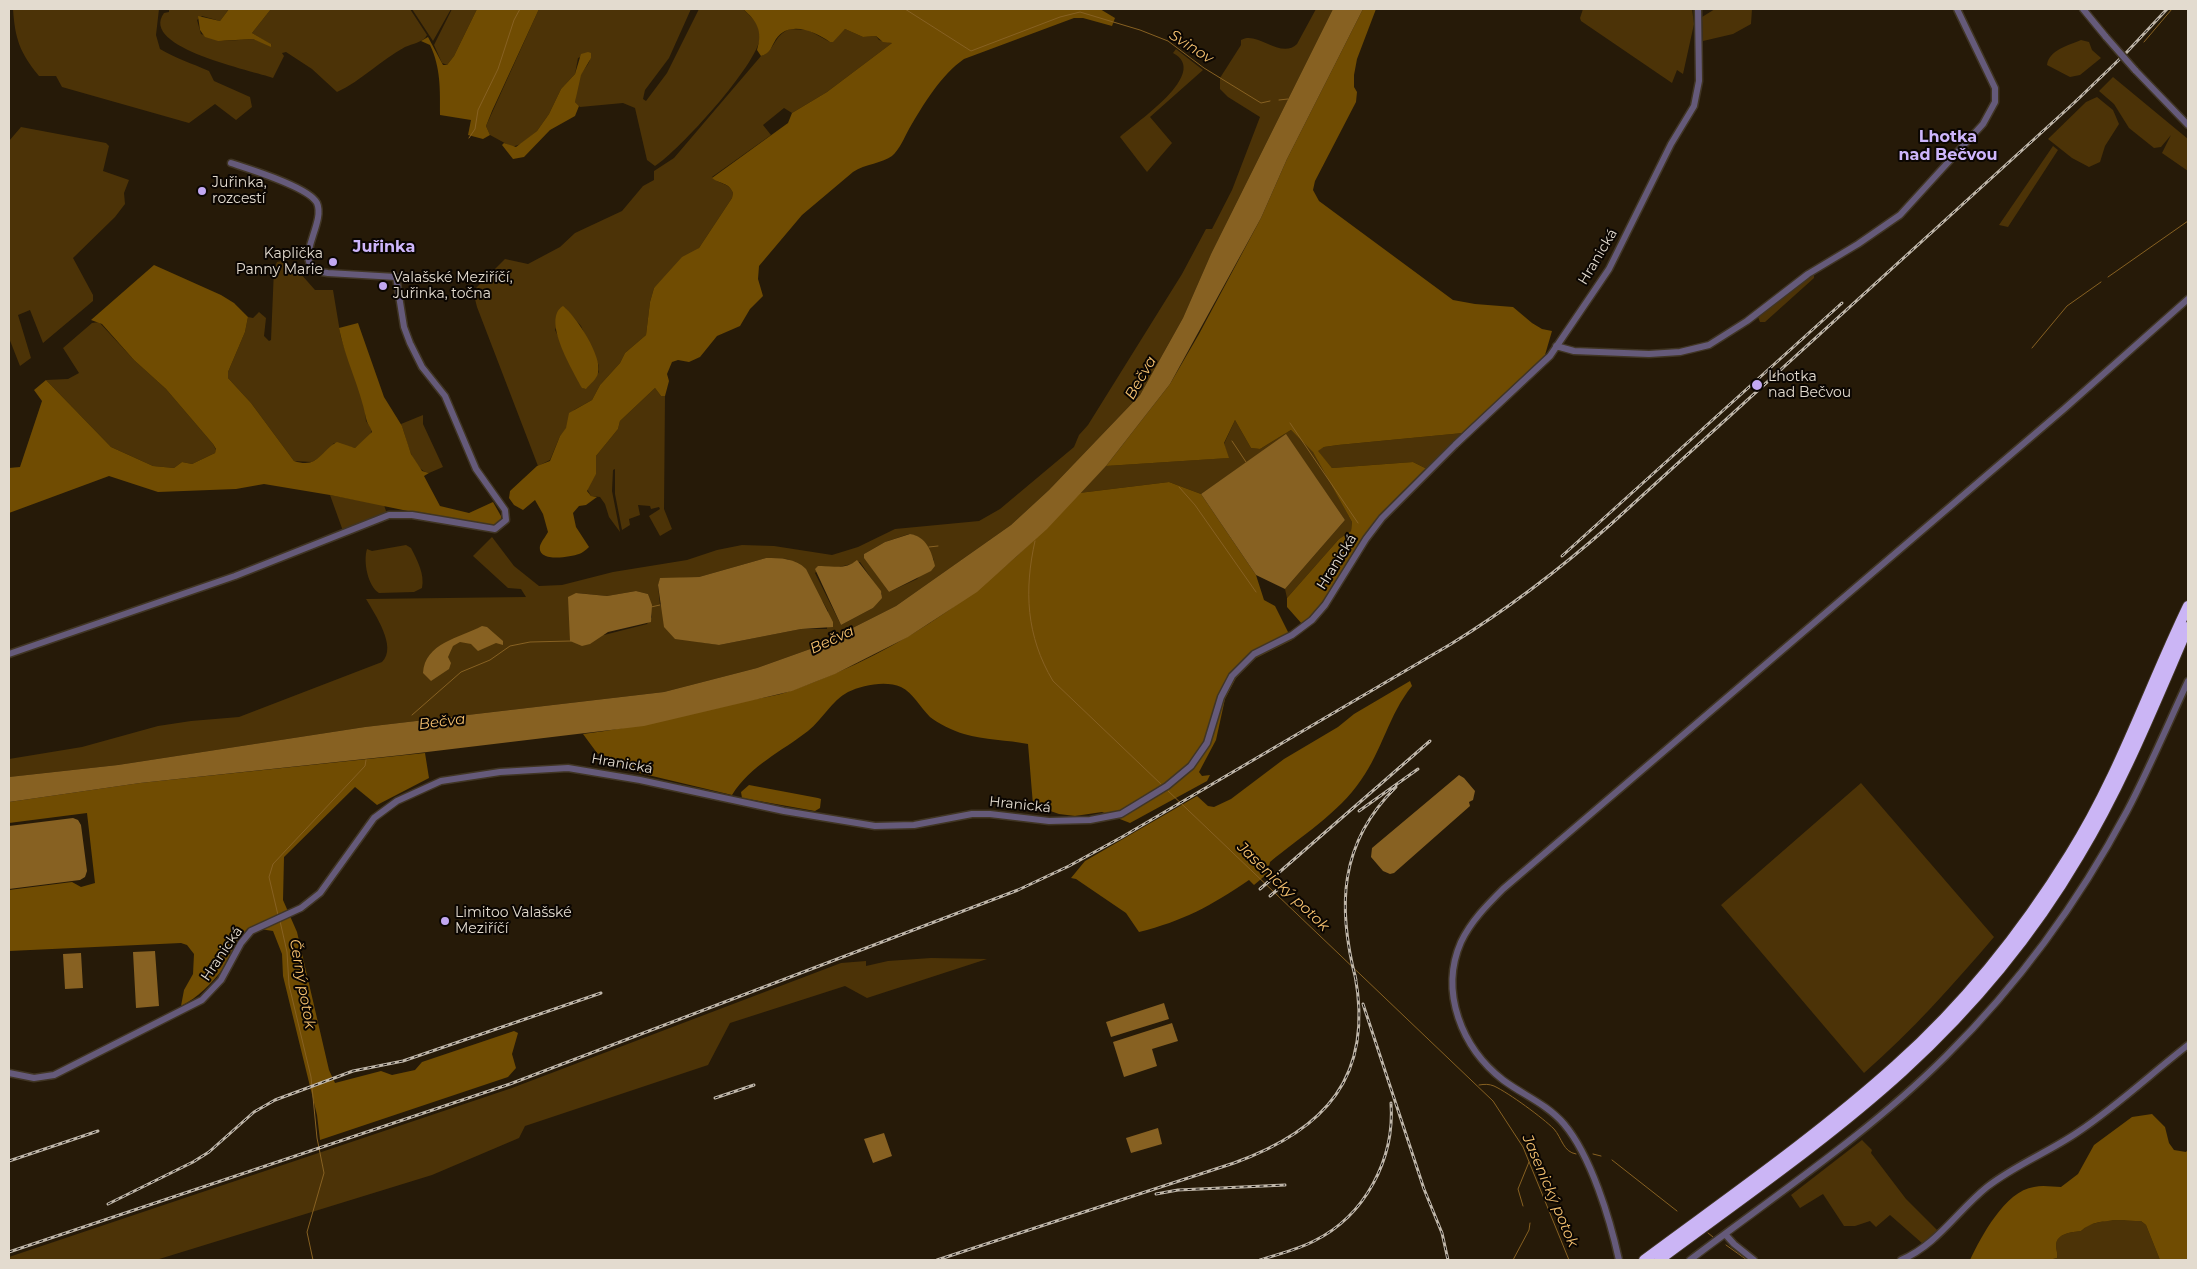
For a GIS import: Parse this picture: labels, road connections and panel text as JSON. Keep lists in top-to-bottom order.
{
  "streets": {
    "street": ["Hranická"]
  },
  "districts": ["Lhotka nad Bečvou", "Juřinka"],
  "water": [
    "Svinov",
    "Bečva",
    "Jasenický potok",
    "Černý potok"
  ],
  "places": [
    "Juřinka, rozcestí",
    "Kaplička Panny Marie",
    "Valašské Meziříčí, Juřinka, točna",
    "Lhotka nad Bečvou",
    "Limitoo Valašské Meziříčí"
  ]
}
